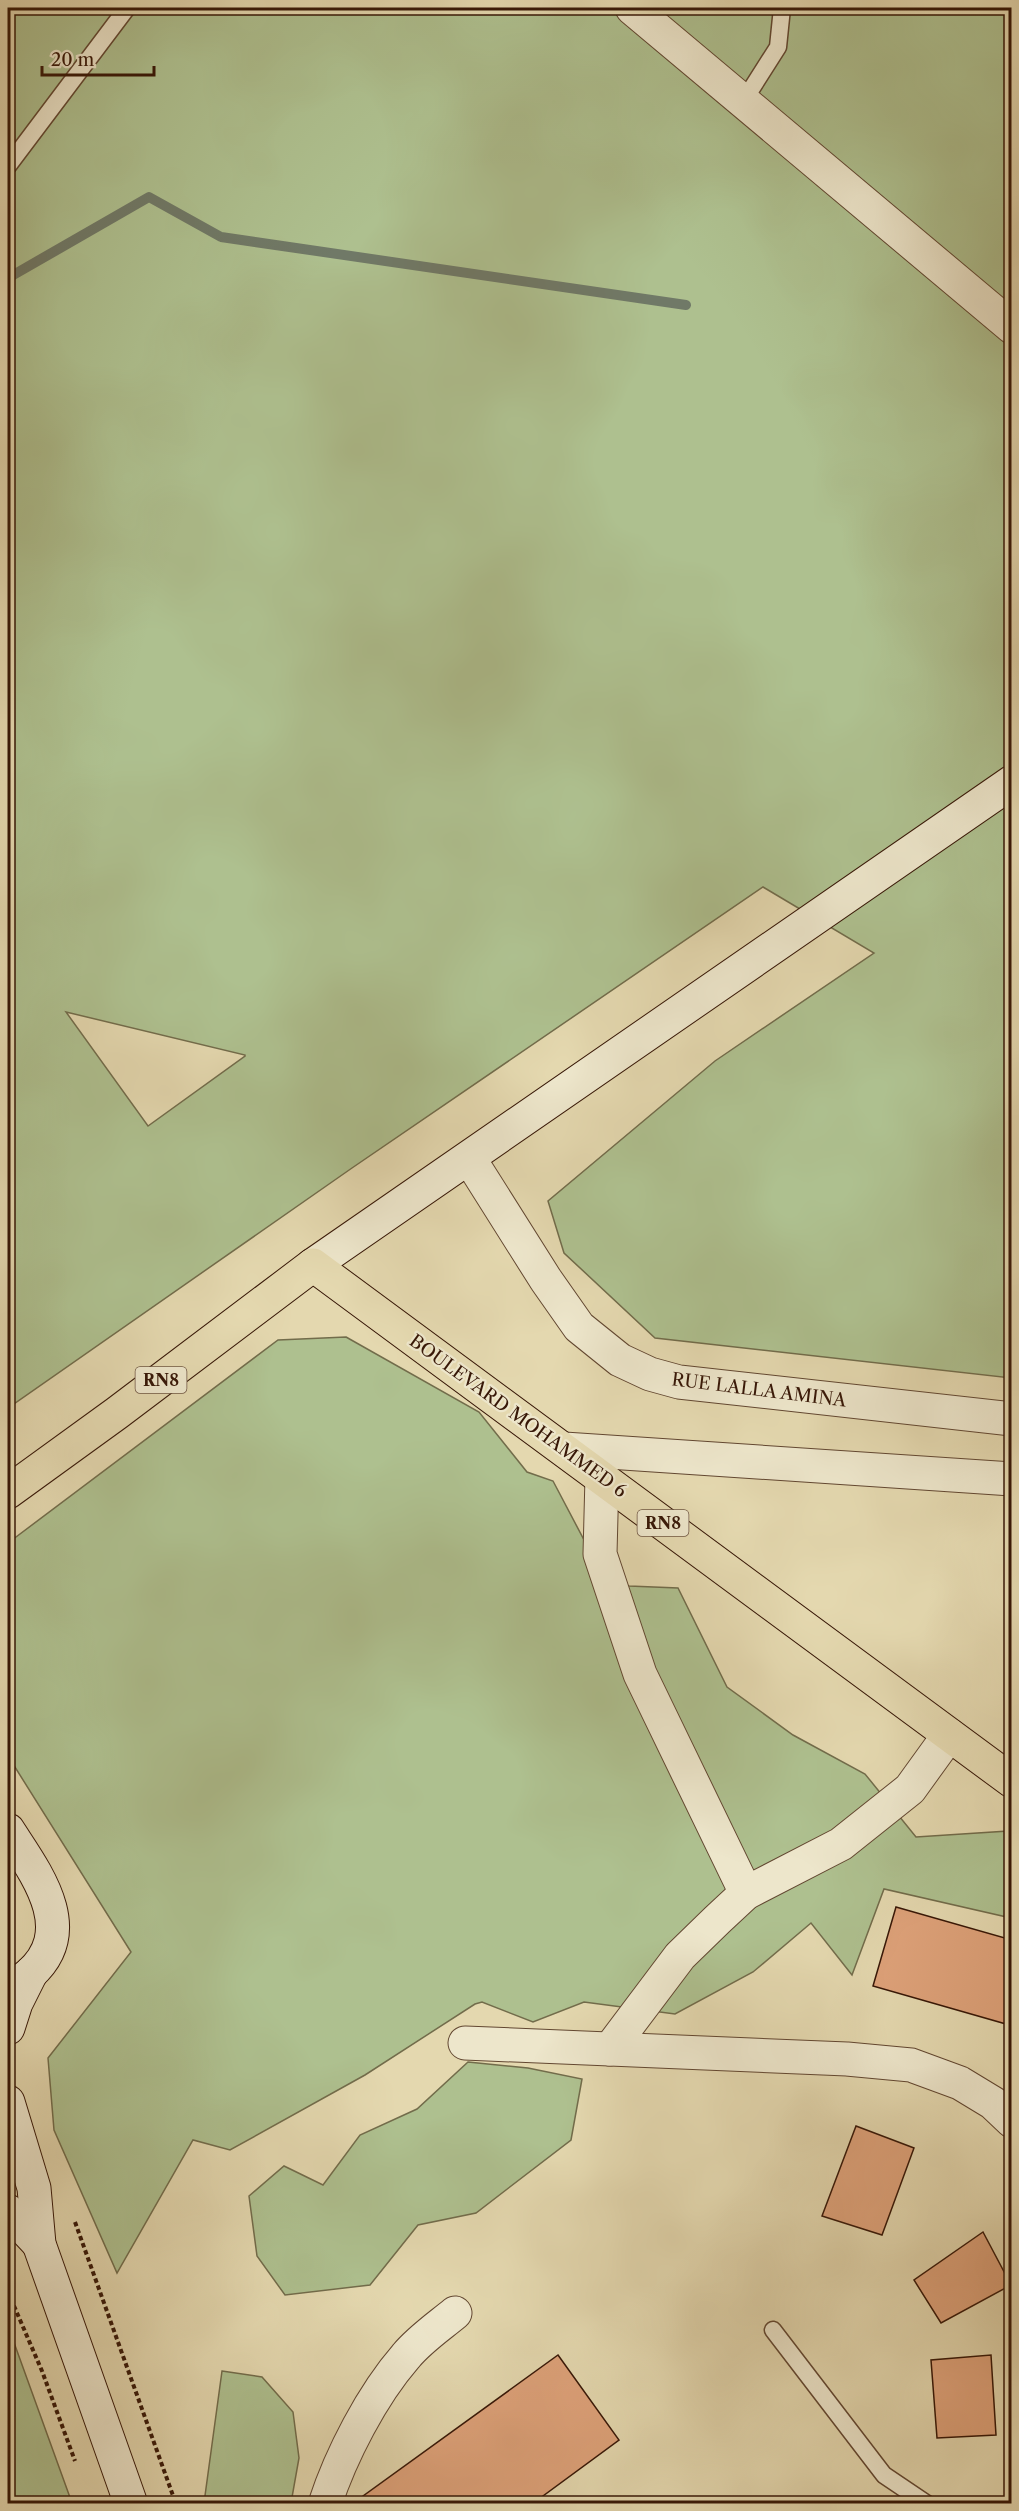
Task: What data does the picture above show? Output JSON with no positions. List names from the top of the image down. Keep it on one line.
{"streets":{"main road":["RN8","BOULEVARD MOHAMMED 6"],"street":["RUE LALLA AMINA"]},"crossings":[["RN8","BOULEVARD MOHAMMED 6"]],"scale_bar":"20 m"}
